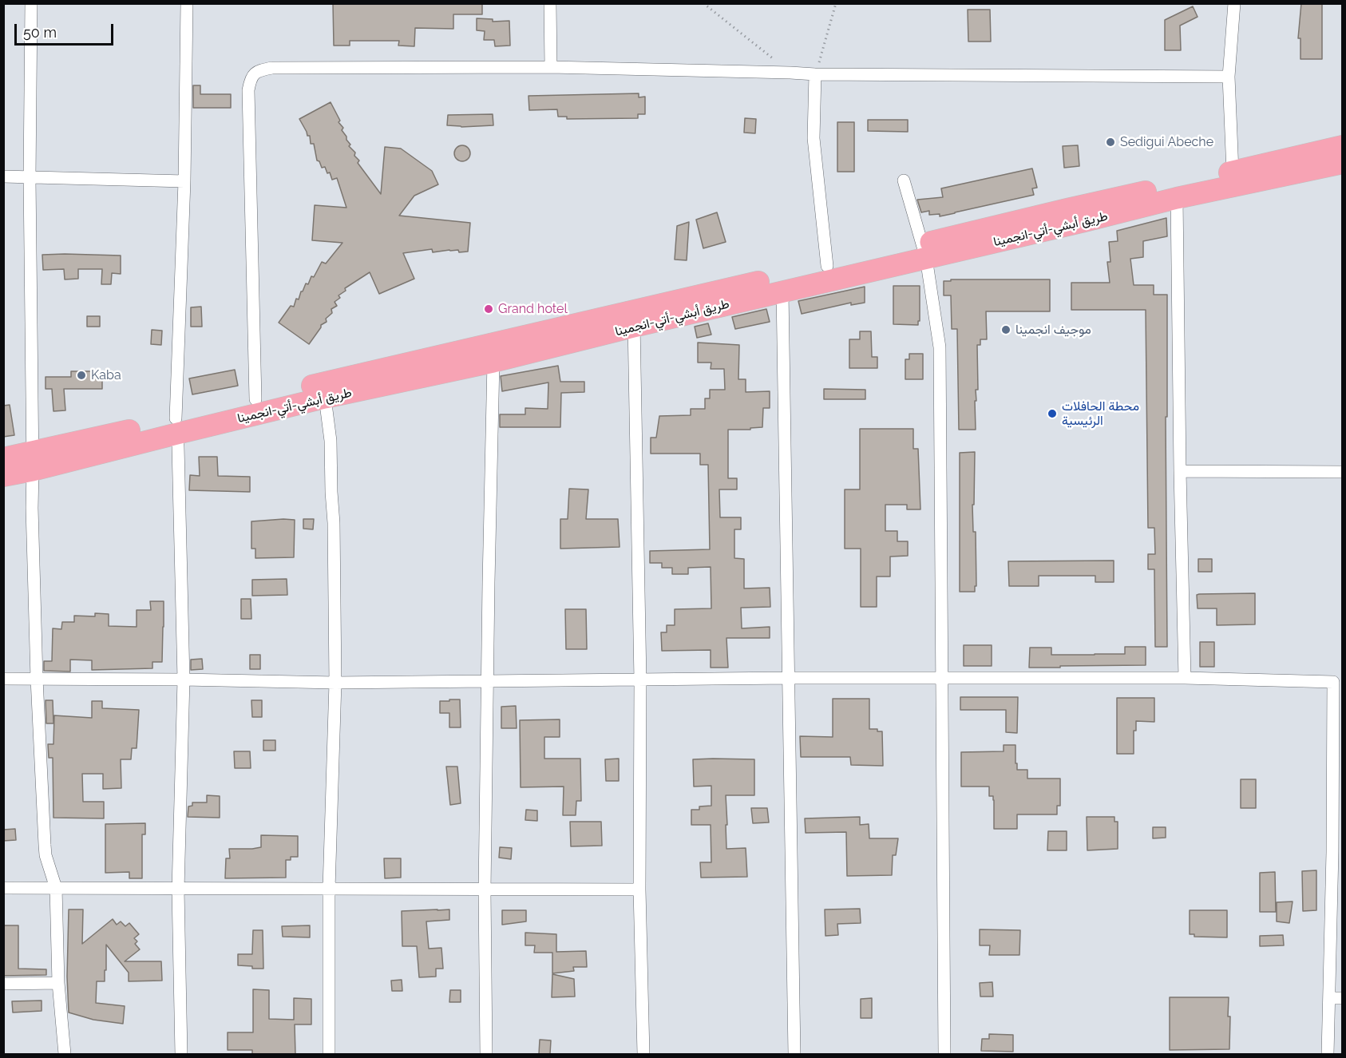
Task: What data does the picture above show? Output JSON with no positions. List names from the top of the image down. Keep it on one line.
{"streets":{"highway":["طريق أبشي-أتي-انجمينا"]},"places":["Sedigui Abeche","Grand hotel","موجيف انجمينا","Kaba","محطة الحافلات الرئيسية"],"scale_bar":"50 m"}
